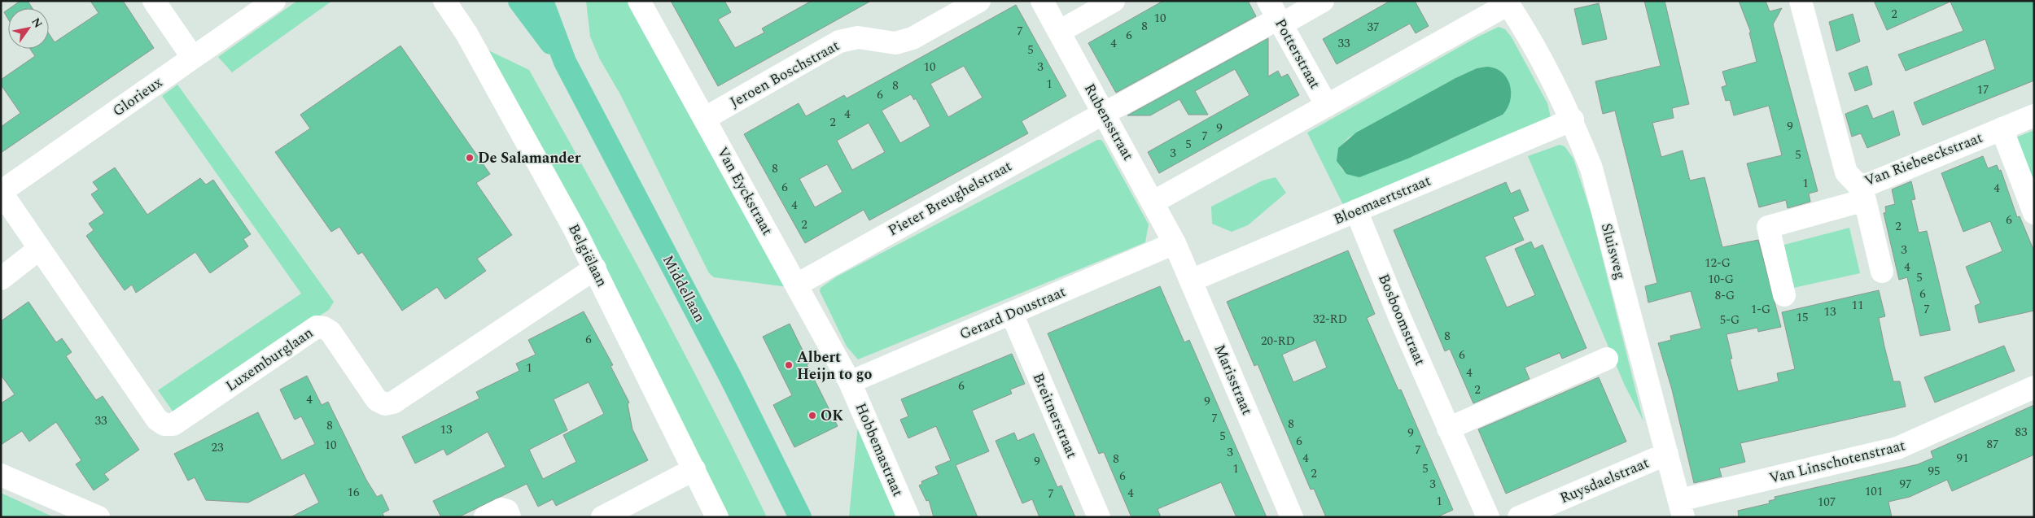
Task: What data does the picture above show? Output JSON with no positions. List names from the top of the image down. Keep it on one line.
{"streets":{"main road":["Middellaan"],"street":["Potterstraat","Jeroen Boschstraat","Glorieux","Rubensstraat","Van Riebeeckstraat","Van Eyckstraat","Pieter Breughelstraat","Bloemaertstraat","Sluisweg","Belgiëlaan","Gerard Doustraat","Bosboomstraat","Luxemburglaan","Marisstraat","Breitnerstraat","Hobbemastraat","Van Linschotenstraat","Ruysdaelstraat"]},"crossings":[["Potterstraat","Pieter Breughelstraat"],["Jeroen Boschstraat","Van Eyckstraat"],["Rubensstraat","Pieter Breughelstraat"],["Rubensstraat","Gerard Doustraat"],["Rubensstraat","Marisstraat"],["Van Eyckstraat","Pieter Breughelstraat"],["Van Eyckstraat","Gerard Doustraat"],["Van Eyckstraat","Hobbemastraat"],["Bloemaertstraat","Sluisweg"],["Bloemaertstraat","Bosboomstraat"],["Bloemaertstraat","Marisstraat"],["Sluisweg","Van Linschotenstraat"],["Sluisweg","Ruysdaelstraat"],["Belgiëlaan","Luxemburglaan"],["Gerard Doustraat","Marisstraat"],["Gerard Doustraat","Breitnerstraat"],["Gerard Doustraat","Hobbemastraat"]],"places":["De Salamander","Albert Heijn to go","OK"],"house_numbers":["2","10","8","37","7","6","4","33","5","10","3","1","8","17","6","4","2","9","9","7","5","3","5","8","1","6","4","4","6","2","2","3","12-G","4","5","10-G","6","8-G","11","1-G","7","13","15","32-RD","5-G","8","6","20-RD","6","1","4","6","2","4","9","7","33","8","8","13","83","9","5","6","87","10","23","7","3","4","91","8","9","1","5","95","2","6","3","97","101","16","4","7","1","107"],"north":"top right"}
